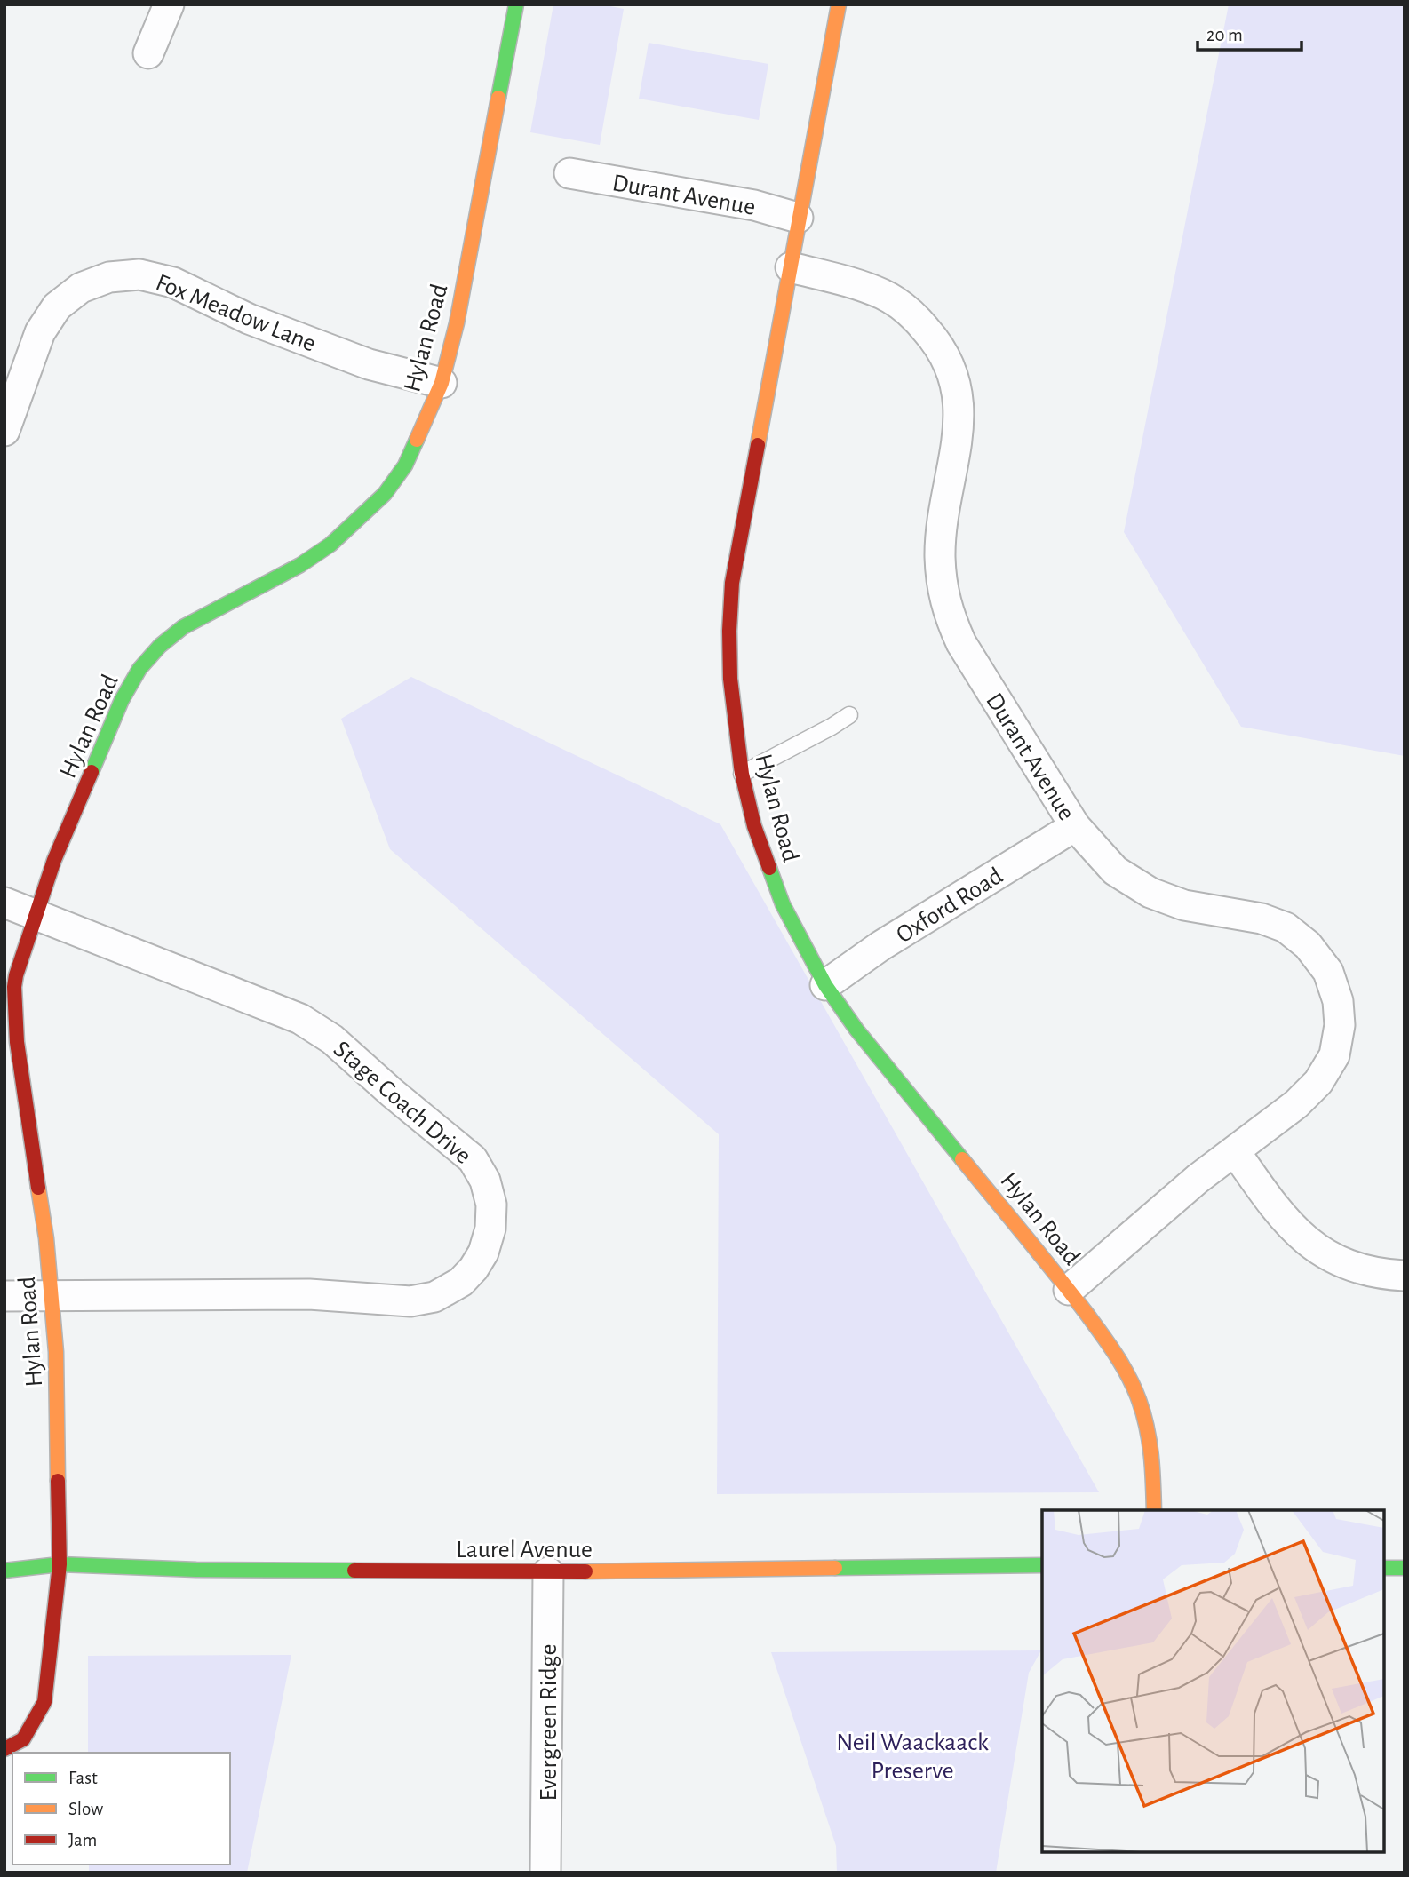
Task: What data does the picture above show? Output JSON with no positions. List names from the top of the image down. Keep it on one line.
{"streets":{"street":["Durant Avenue","Fox Meadow Lane","Hylan Road","Oxford Road","Stage Coach Drive","Laurel Avenue","Evergreen Ridge"]},"crossings":[["Durant Avenue","Hylan Road"],["Durant Avenue","Oxford Road"],["Fox Meadow Lane","Hylan Road"],["Hylan Road","Oxford Road"],["Hylan Road","Stage Coach Drive"],["Hylan Road","Laurel Avenue"],["Laurel Avenue","Evergreen Ridge"]],"parks":["Neil Waackaack Preserve"],"legend":["Fast","Slow","Jam"],"scale_bar":"20 m"}
